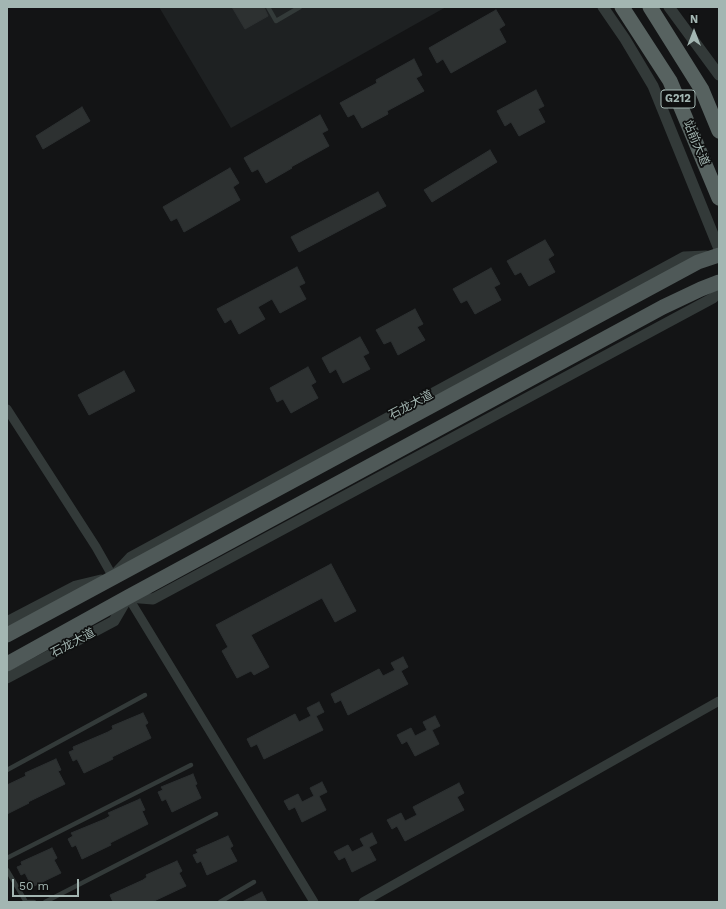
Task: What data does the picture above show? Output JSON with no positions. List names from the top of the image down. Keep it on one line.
{"streets":{"highway":["G212","站前大道"],"main road":["石龙大道"]},"scale_bar":"50 m","north":"top"}
